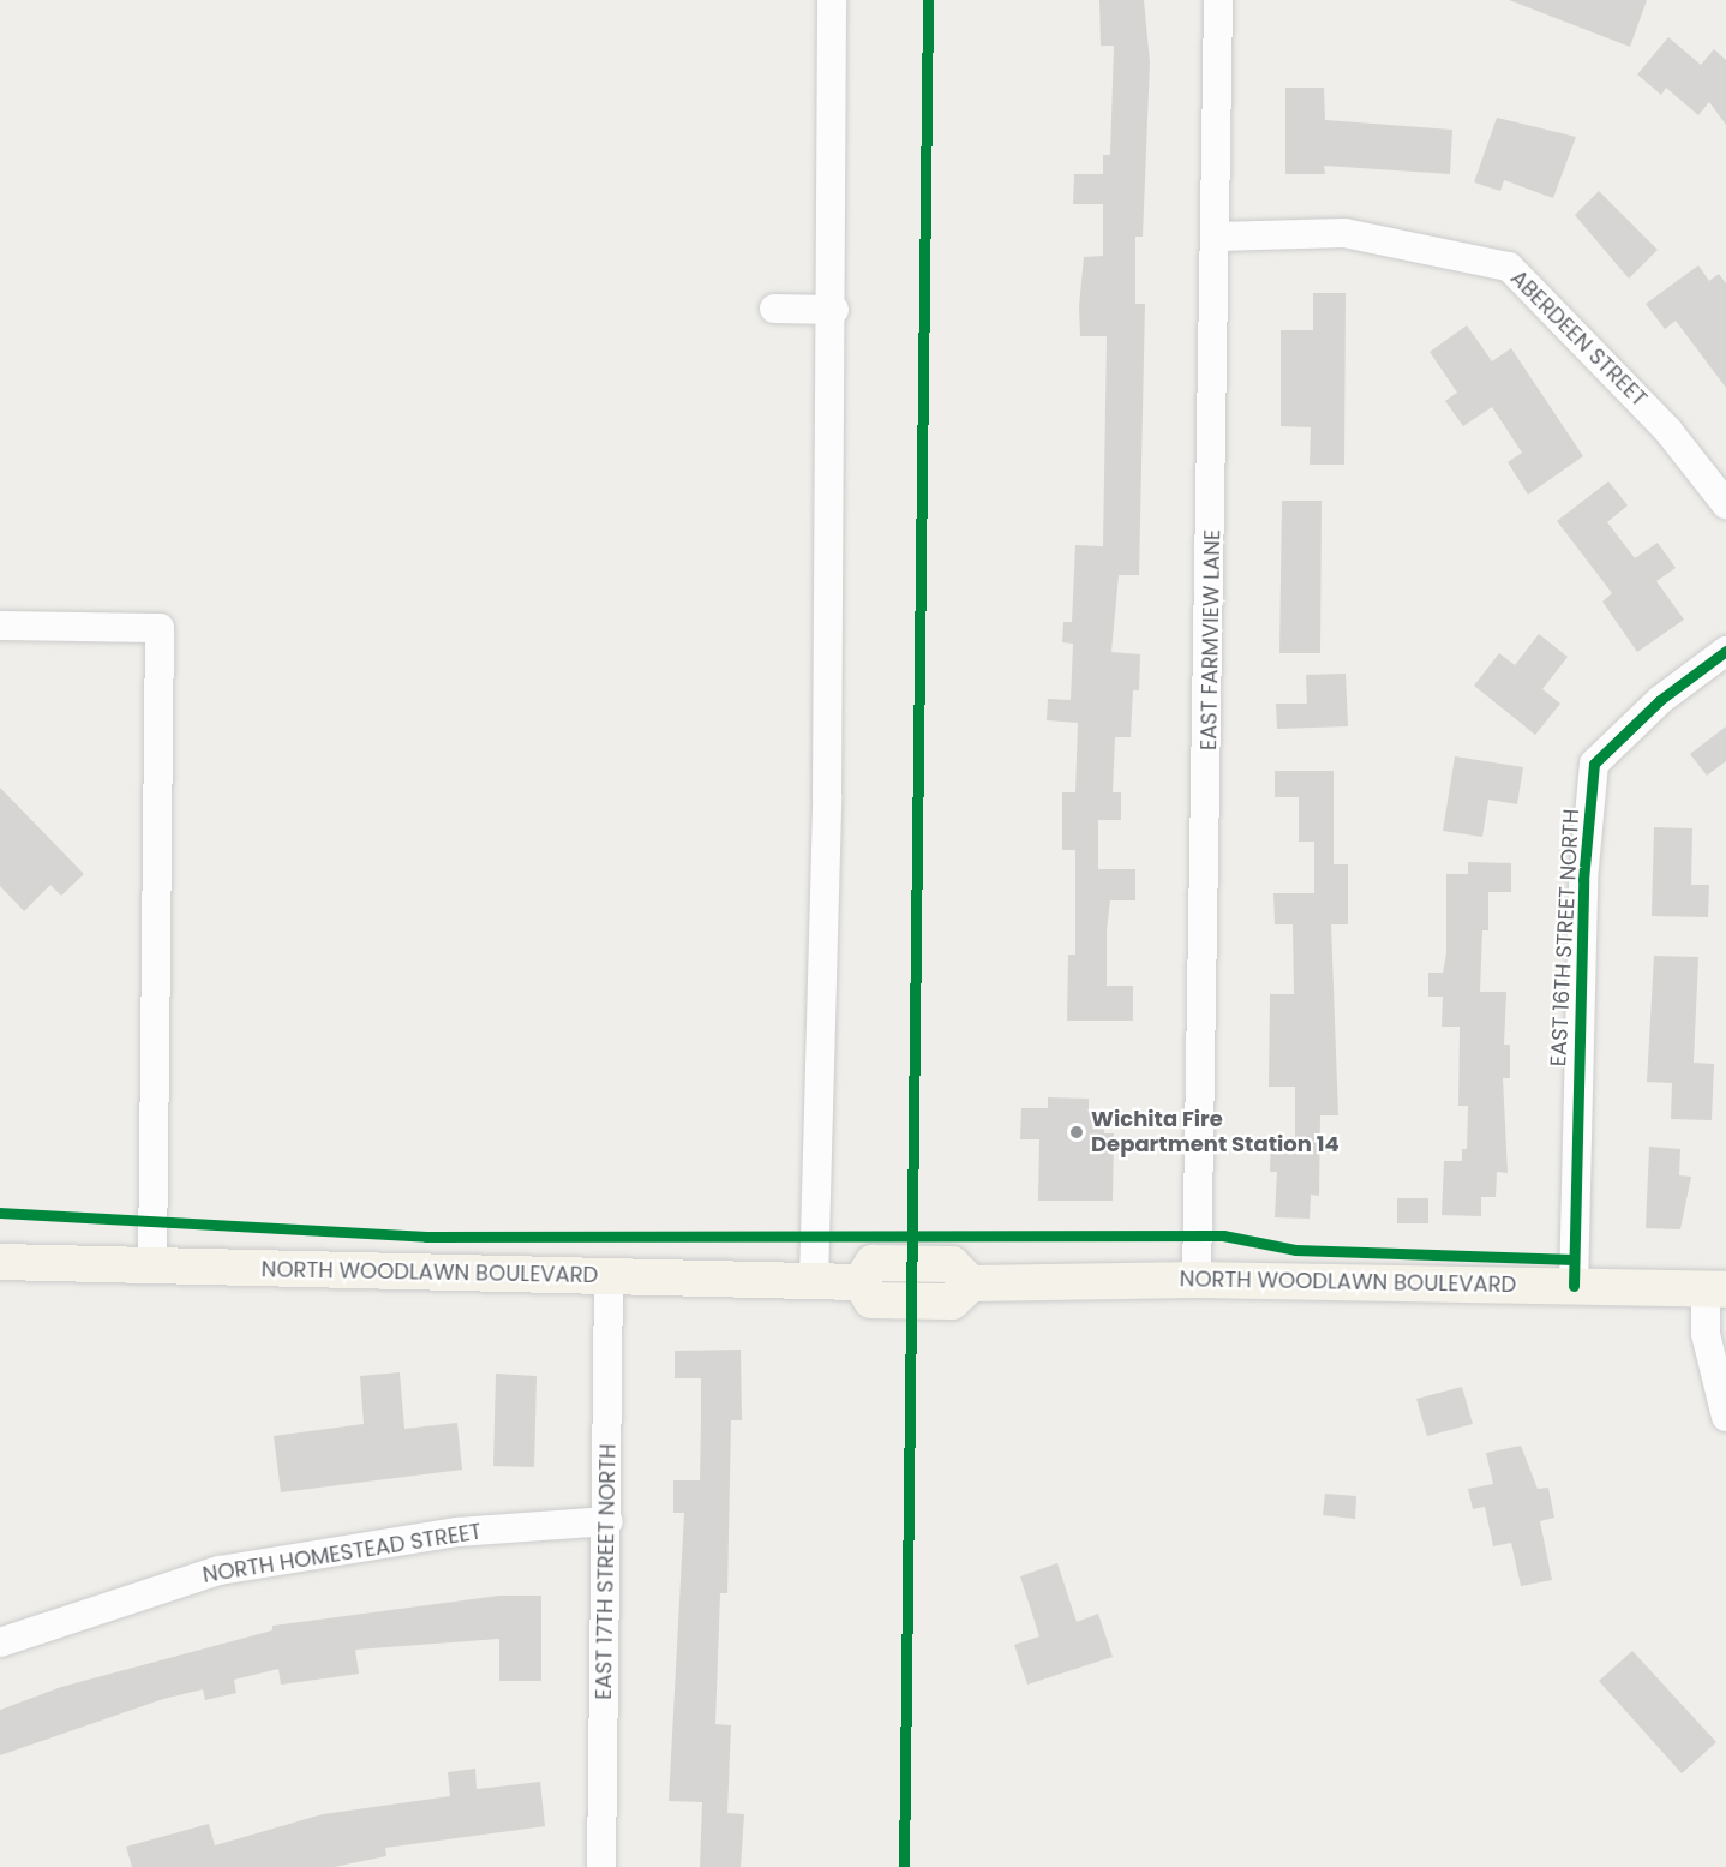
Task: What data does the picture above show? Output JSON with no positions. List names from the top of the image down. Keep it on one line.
{"streets":{"main road":["NORTH WOODLAWN BOULEVARD"],"street":["ABERDEEN STREET","EAST FARMVIEW LANE","EAST 16TH STREET NORTH","NORTH HOMESTEAD STREET","EAST 17TH STREET NORTH"]},"crossings":[["ABERDEEN STREET","EAST FARMVIEW LANE"],["EAST FARMVIEW LANE","NORTH WOODLAWN BOULEVARD"],["EAST 16TH STREET NORTH","NORTH WOODLAWN BOULEVARD"],["NORTH WOODLAWN BOULEVARD","EAST 17TH STREET NORTH"],["NORTH HOMESTEAD STREET","EAST 17TH STREET NORTH"]],"places":["Wichita Fire Department Station 14"]}
